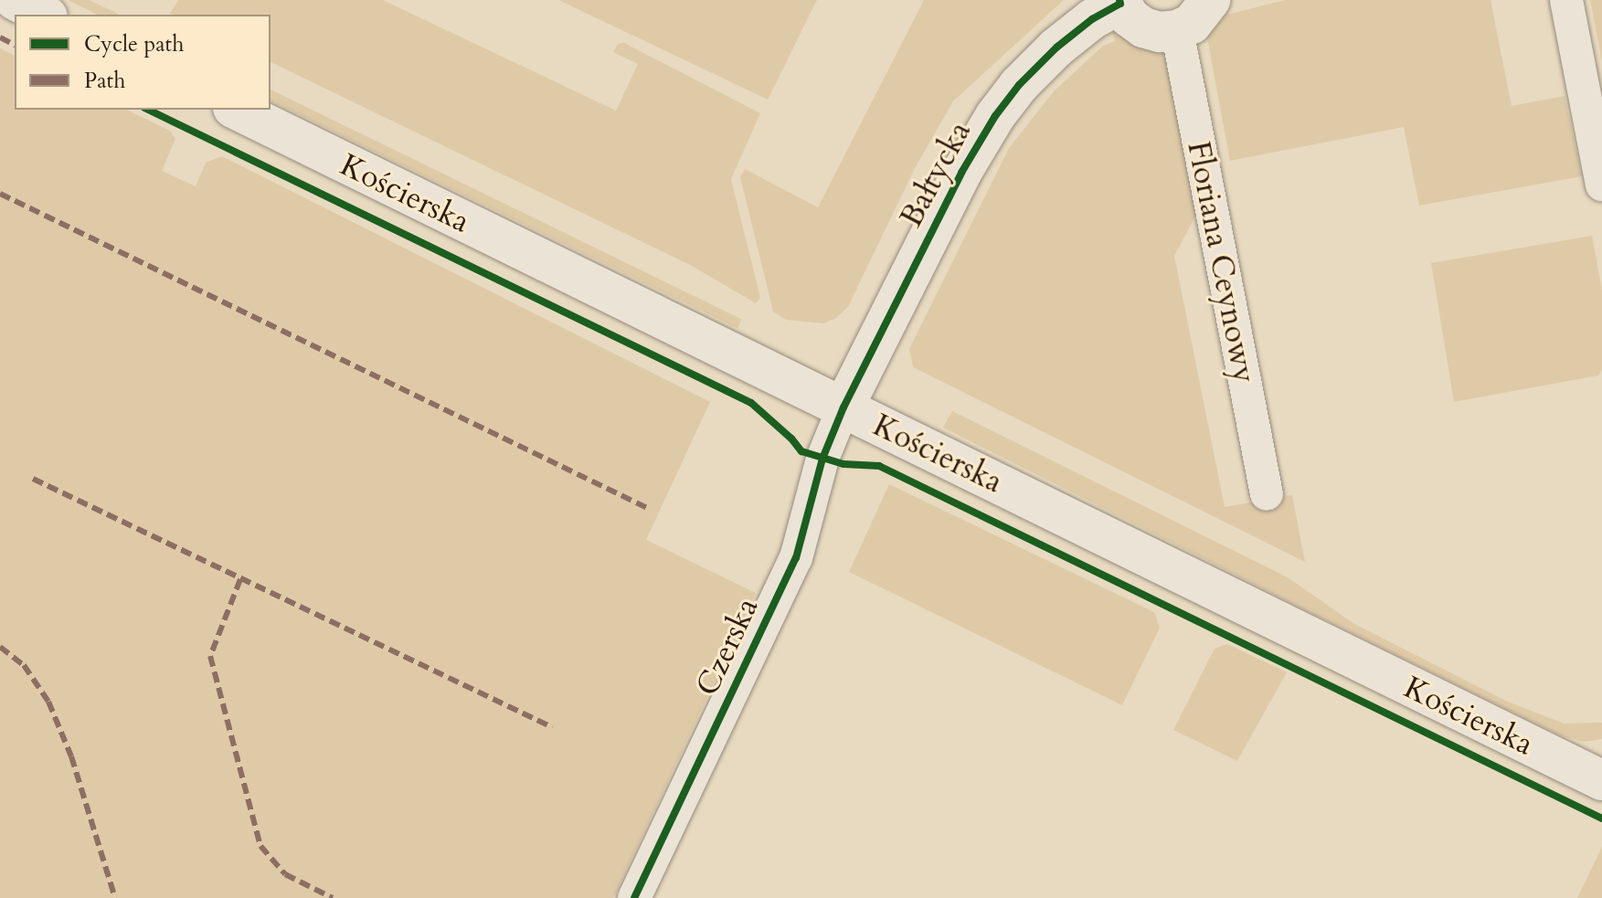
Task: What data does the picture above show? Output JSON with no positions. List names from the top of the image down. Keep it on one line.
{"streets":{"main road":["Bałtycka","Kościerska"],"street":["Floriana Ceynowy","Czerska"]},"crossings":[["Bałtycka","Kościerska"],["Bałtycka","Czerska"],["Kościerska","Czerska"]],"legend":["Cycle path","Path"]}
